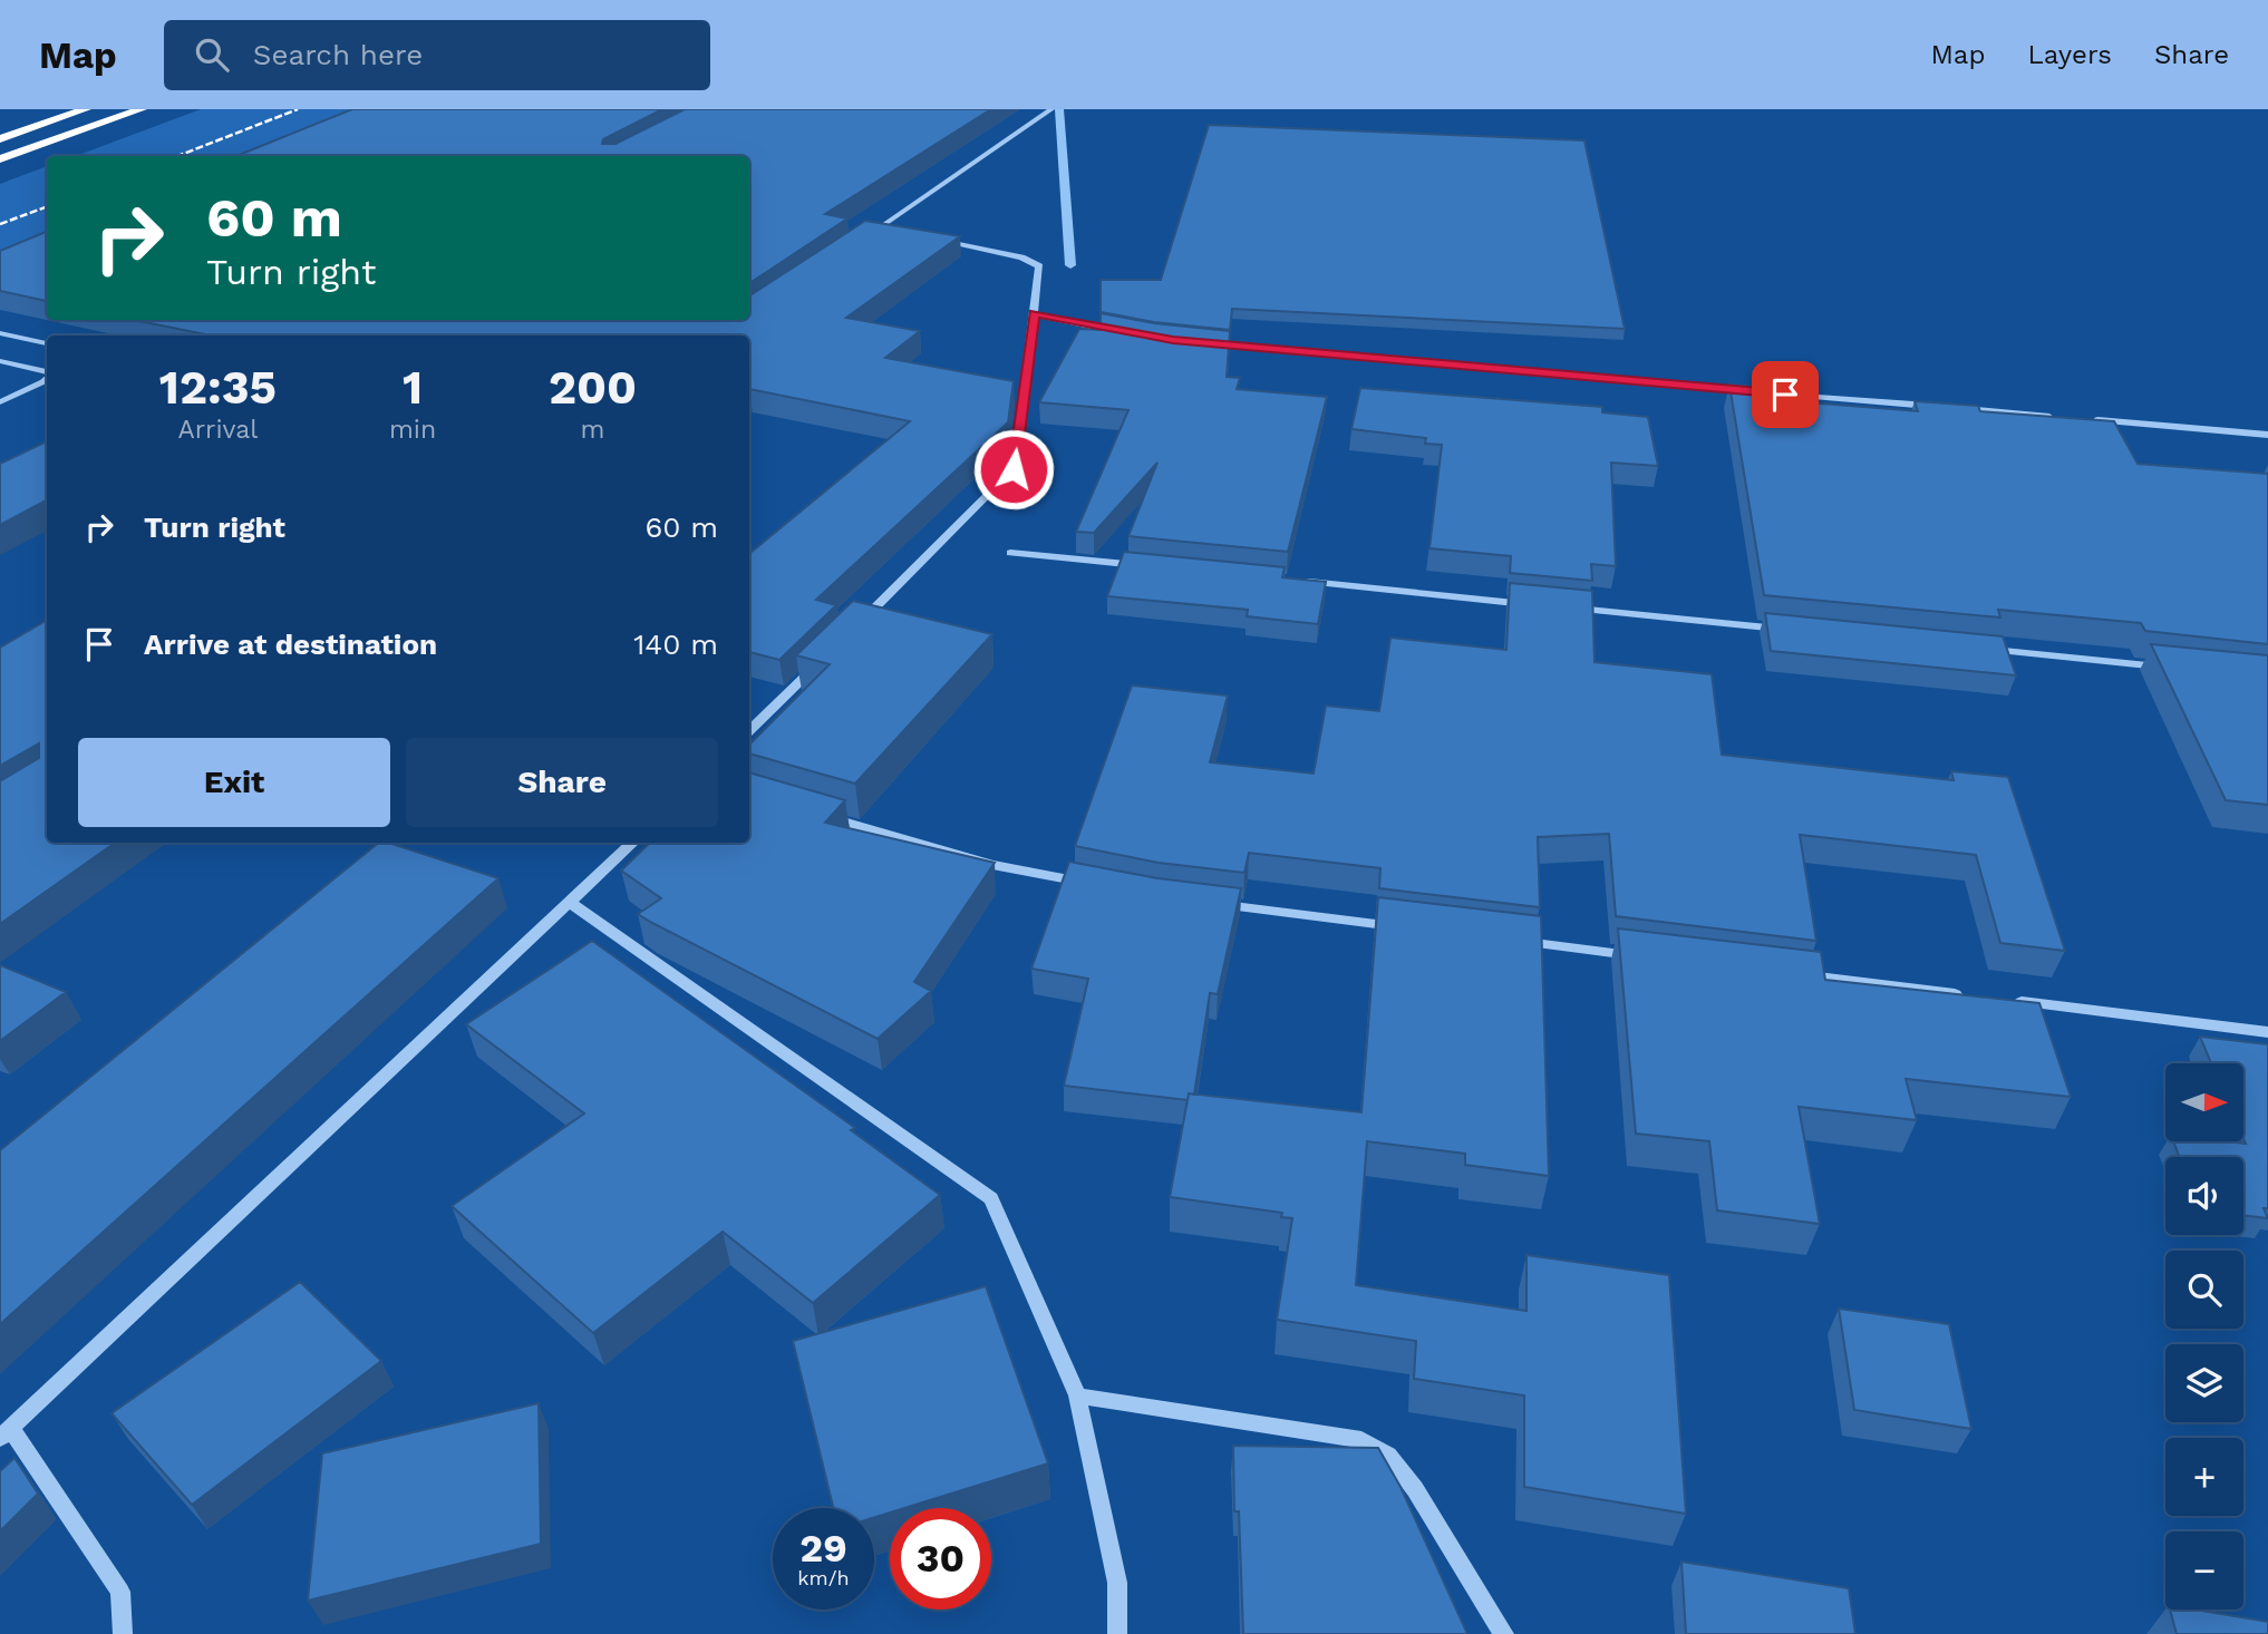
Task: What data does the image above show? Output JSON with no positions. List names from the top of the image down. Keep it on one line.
{"north":"right","page":{"header":"Map","search":"Search here","nav":["Map","Layers","Share"],"turn":["60 m","Turn right"],"eta":["12:35","Arrival","1","min","200","m"],"list":[{"name":"Turn right","value":"60 m"},{"name":"Arrive at destination","value":"140 m"}],"buttons":["Exit","Share"],"map_buttons":["+","−"],"speed":"29 km/h","limit":"30"}}
